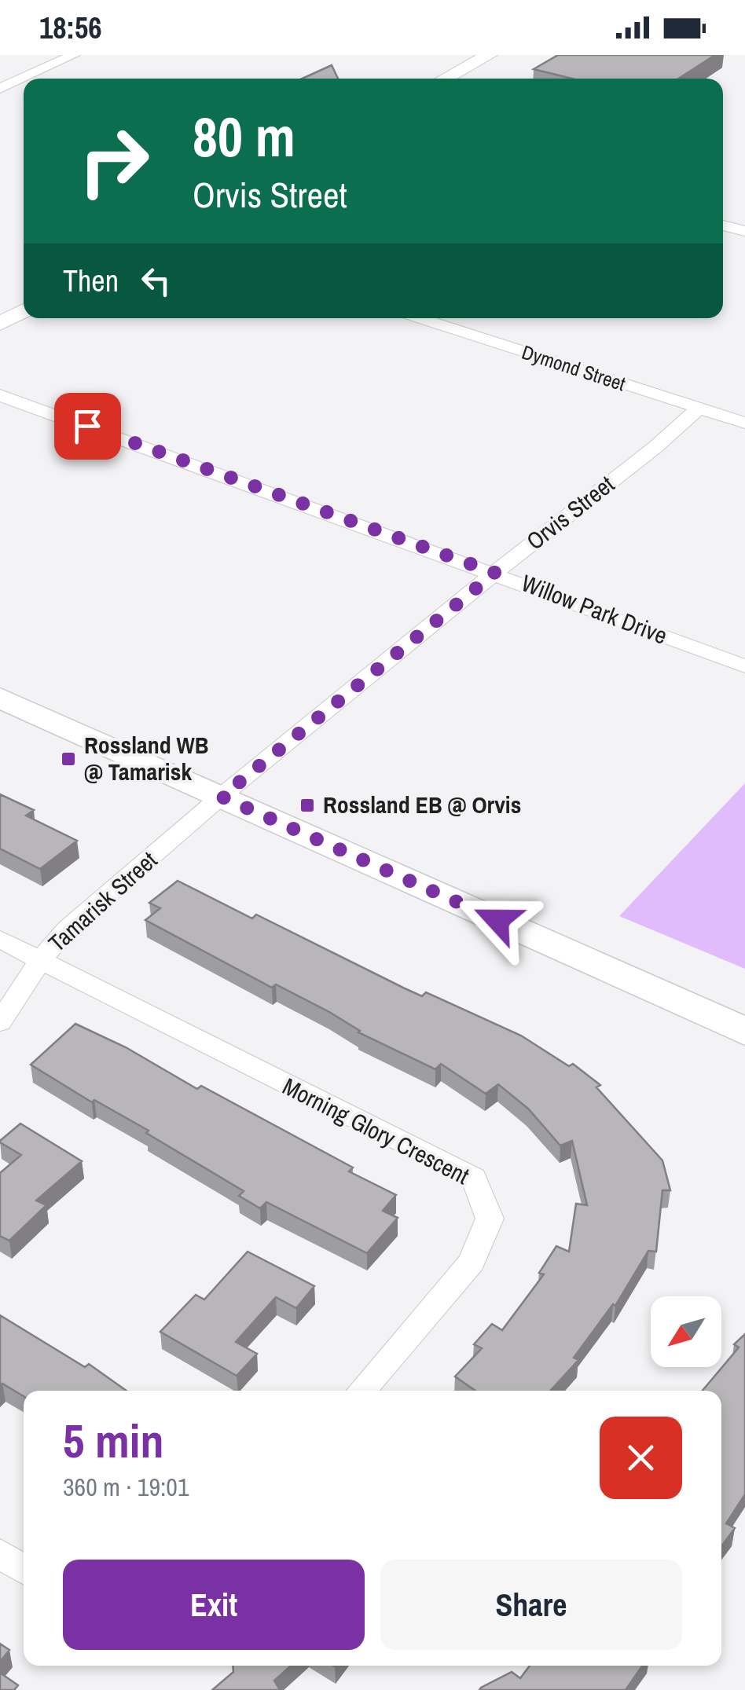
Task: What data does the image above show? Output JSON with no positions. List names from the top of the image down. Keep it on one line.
{"streets":{"street":["Dymond Street","Orvis Street","Willow Park Drive","Tamarisk Street","Morning Glory Crescent"]},"crossings":[["Dymond Street","Orvis Street"],["Orvis Street","Willow Park Drive"],["Orvis Street","Tamarisk Street"],["Tamarisk Street","Morning Glory Crescent"]],"places":{"transit":["Rossland WB @ Tamarisk","Rossland EB @ Orvis"]},"north":"bottom left","page":{"status":"18:56","turn":["80 m","Orvis Street"],"then":"Then","heading":["5 min","360 m · 19:01"],"buttons":["Exit","Share"]}}
